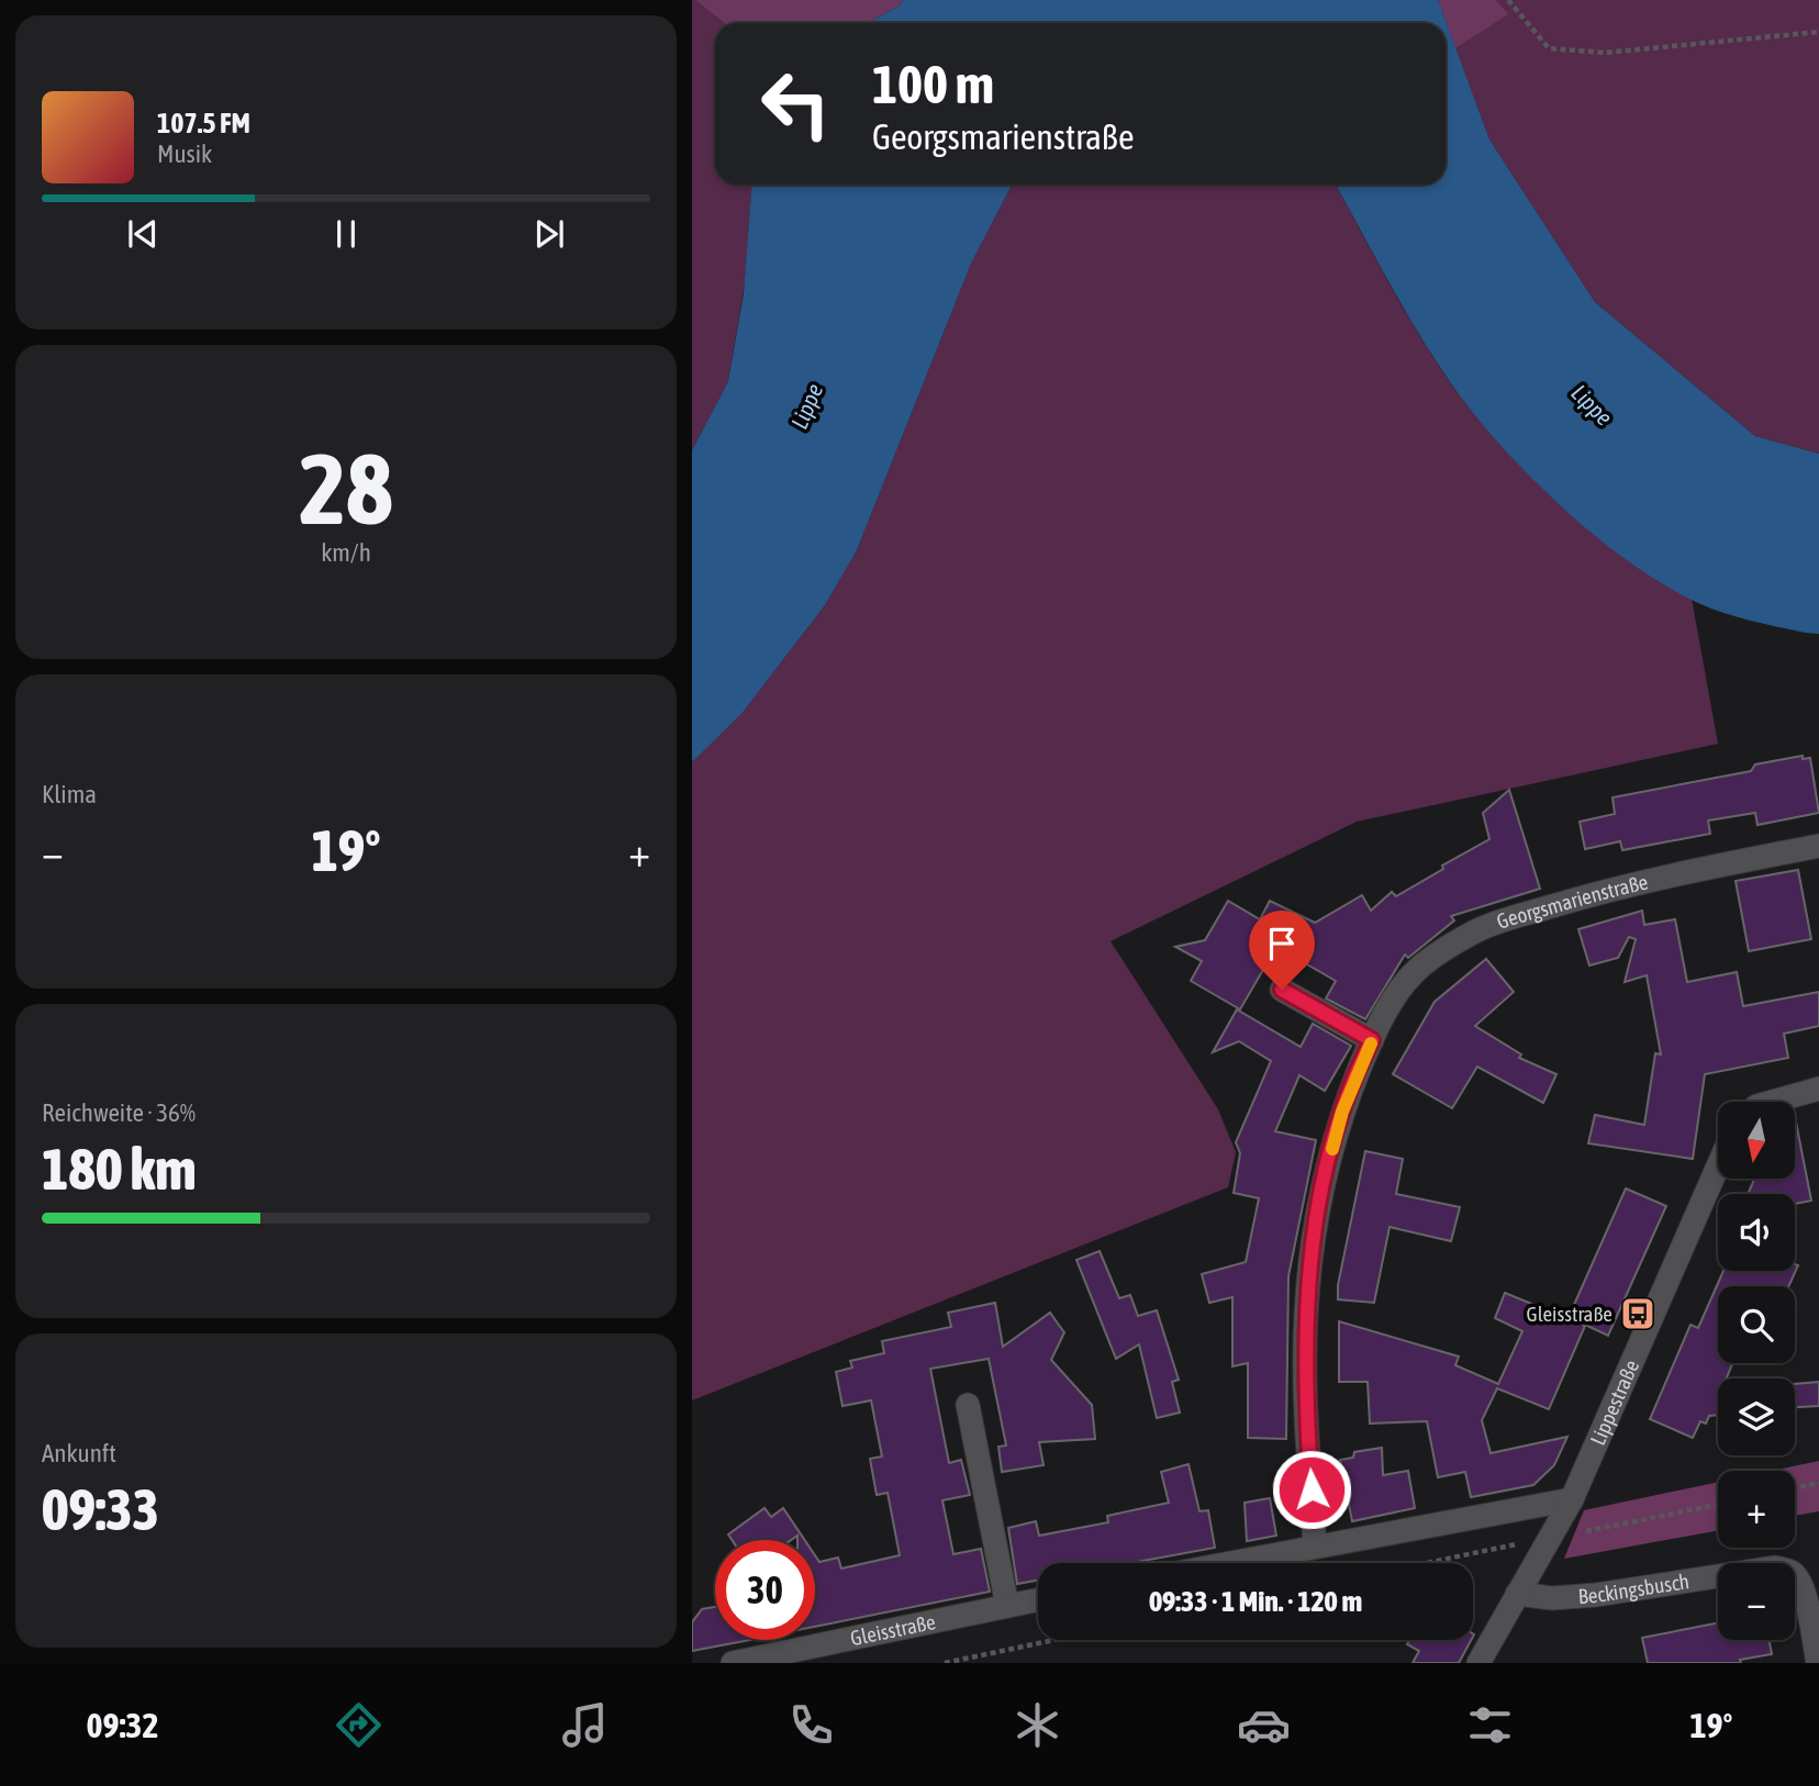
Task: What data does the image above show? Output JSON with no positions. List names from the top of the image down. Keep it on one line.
{"streets":{"street":["Georgsmarienstraße","Lippestraße","Beckingsbusch","Gleisstraße"]},"crossings":[["Lippestraße","Beckingsbusch"]],"water":["Lippe"],"places":{"bus stop":["Gleisstraße"]},"north":"bottom","page":{"turn":["100 m","Georgsmarienstraße"],"song":["107.5 FM","Musik"],"tile":[["28","km/h"],"Klima",["Reichweite · 36%","180 km"],["Ankunft","09:33"]],"heat":["−","19°","+"],"map_buttons":["+","−"],"limit":"30","trip":"09:33 · 1 Min. · 120 m","tabs":["09:32","19°"]}}
